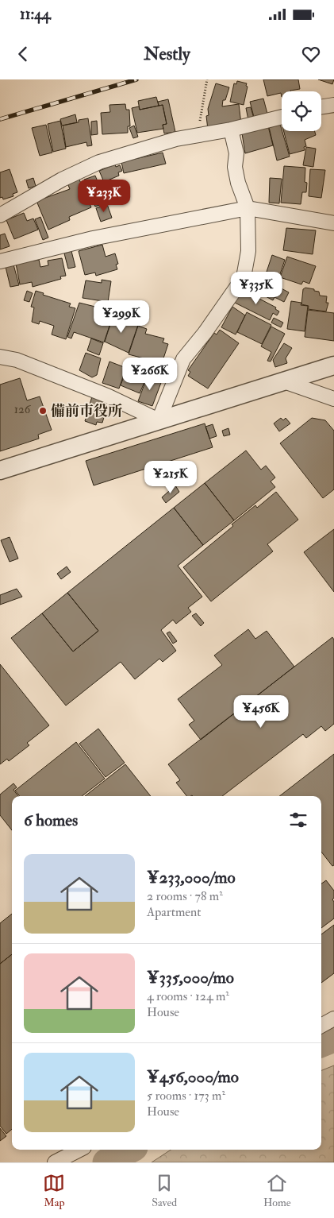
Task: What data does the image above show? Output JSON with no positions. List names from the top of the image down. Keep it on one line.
{"places":["備前市役所"],"house_numbers":["126"],"page":{"status":"11:44","header":"Nestly","price":["¥233K","¥335K","¥299K","¥266K","¥215K","¥456K"],"heading":"6 homes","list":[{"name":"¥233,000/mo","note":"2 rooms · 78 m² · Apartment"},{"name":"¥335,000/mo","note":"4 rooms · 124 m² · House"},{"name":"¥456,000/mo","note":"5 rooms · 173 m² · House"}],"tabs":["Map","Saved","Home"]}}
